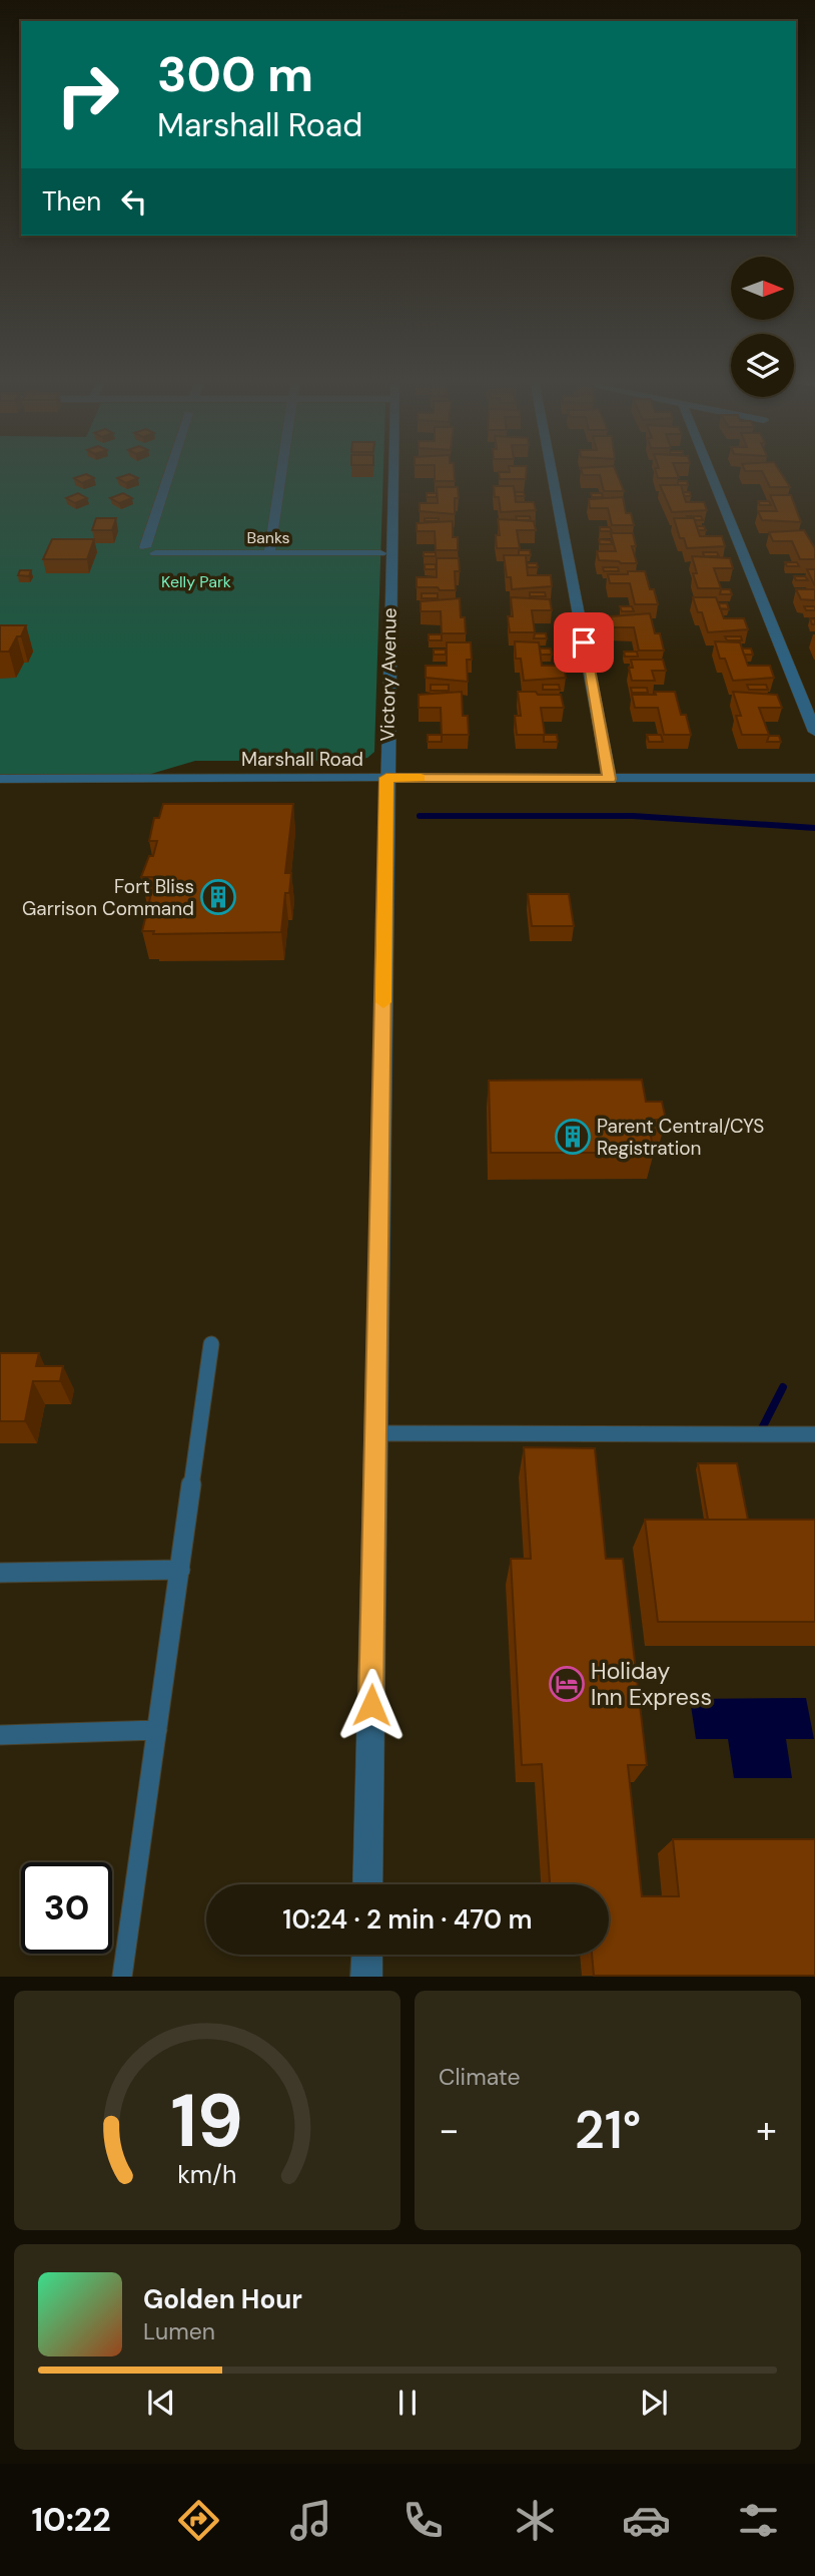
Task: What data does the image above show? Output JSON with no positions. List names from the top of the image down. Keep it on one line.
{"streets":{"street":["Banks","Victory Avenue","Marshall Road"]},"crossings":[["Victory Avenue","Marshall Road"]],"parks":["Kelly Park"],"places":{"building":["Fort Bliss Garrison Command","Parent Central/CYS Registration"],"hotel":["Holiday Inn Express"]},"north":"right","page":{"turn":["300 m","Marshall Road"],"then":"Then","limit":"30","trip":"10:24 · 2 min · 470 m","tile":"Climate","heat":["−","21°","+"],"song":["Golden Hour","Lumen"],"tabs":"10:22","gauge":["19","km/h"]}}
